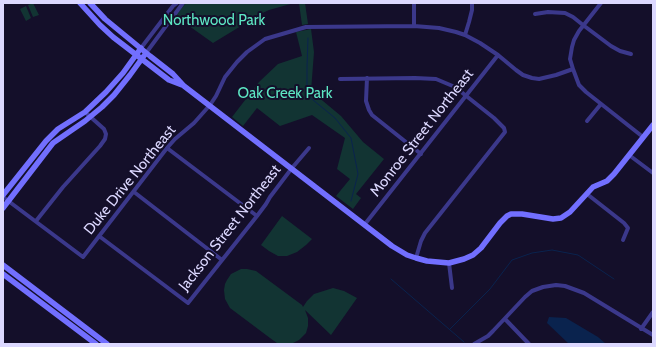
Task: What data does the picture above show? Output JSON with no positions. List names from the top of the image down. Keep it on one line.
{"streets":{"street":["Monroe Street Northeast","Duke Drive Northeast","Jackson Street Northeast"]},"crossings":[["Monroe Street Northeast","Duke Drive Northeast"],["Duke Drive Northeast","Jackson Street Northeast"]],"parks":["Northwood Park","Oak Creek Park"]}
